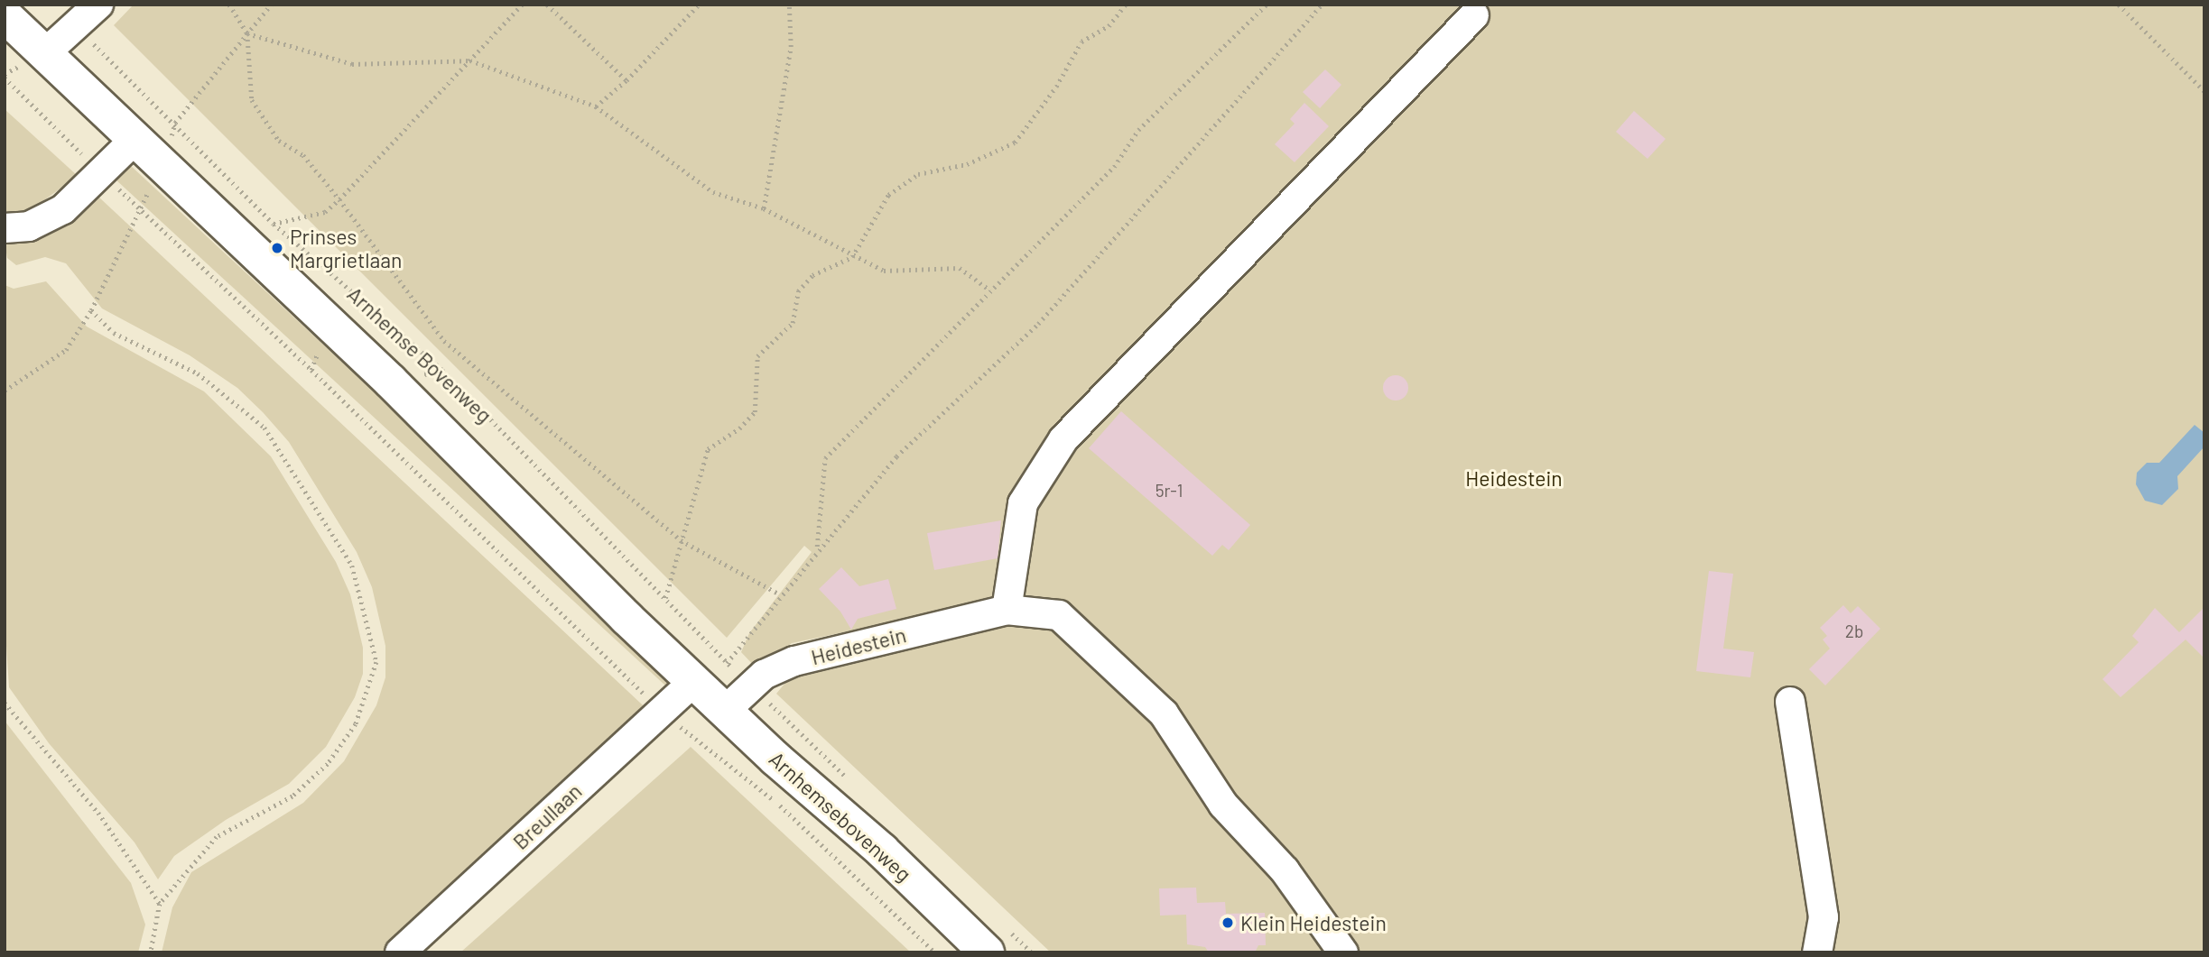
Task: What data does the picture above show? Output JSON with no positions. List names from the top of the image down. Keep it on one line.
{"streets":{"main road":["Arnhemse Bovenweg","Arnhemsebovenweg"],"street":["Heidestein","Breullaan"]},"crossings":[["Arnhemse Bovenweg","Heidestein"],["Arnhemse Bovenweg","Breullaan"],["Arnhemse Bovenweg","Arnhemsebovenweg"],["Heidestein","Arnhemsebovenweg"],["Breullaan","Arnhemsebovenweg"]],"parks":["Heidestein"],"places":["Prinses Margrietlaan","Klein Heidestein"],"house_numbers":["5r-1","2b"]}
